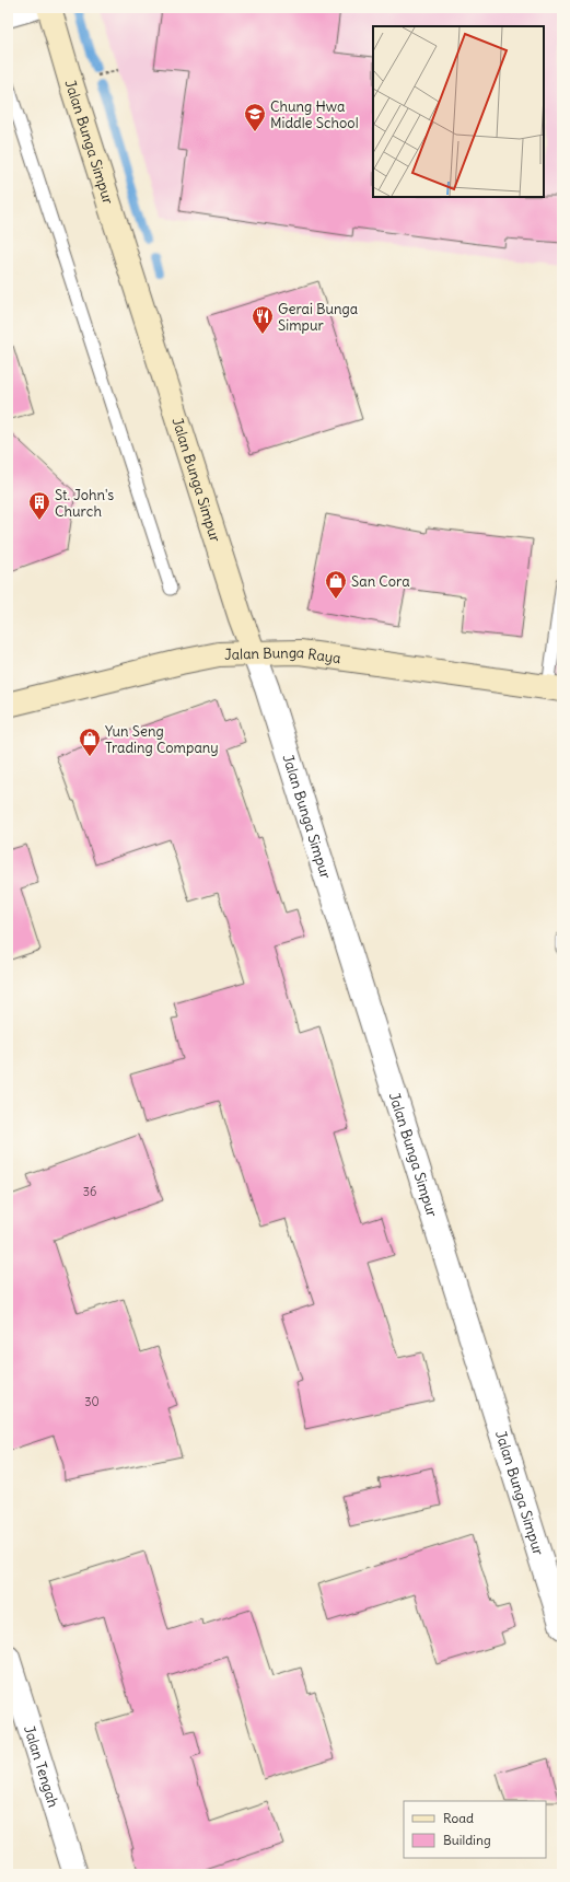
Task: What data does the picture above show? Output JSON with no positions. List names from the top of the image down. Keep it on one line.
{"streets":{"street":["Jalan Bunga Simpur","Jalan Bunga Raya","Jalan Tengah"]},"crossings":[["Jalan Bunga Simpur","Jalan Bunga Raya"]],"places":{"school or university":["Chung Hwa Middle School"],"restaurant":["Gerai Bunga Simpur"],"building":["St. John's Church"],"shop":["San Cora","Yun Seng Trading Company"]},"house_numbers":["36","30"],"legend":["Road","Building"]}
